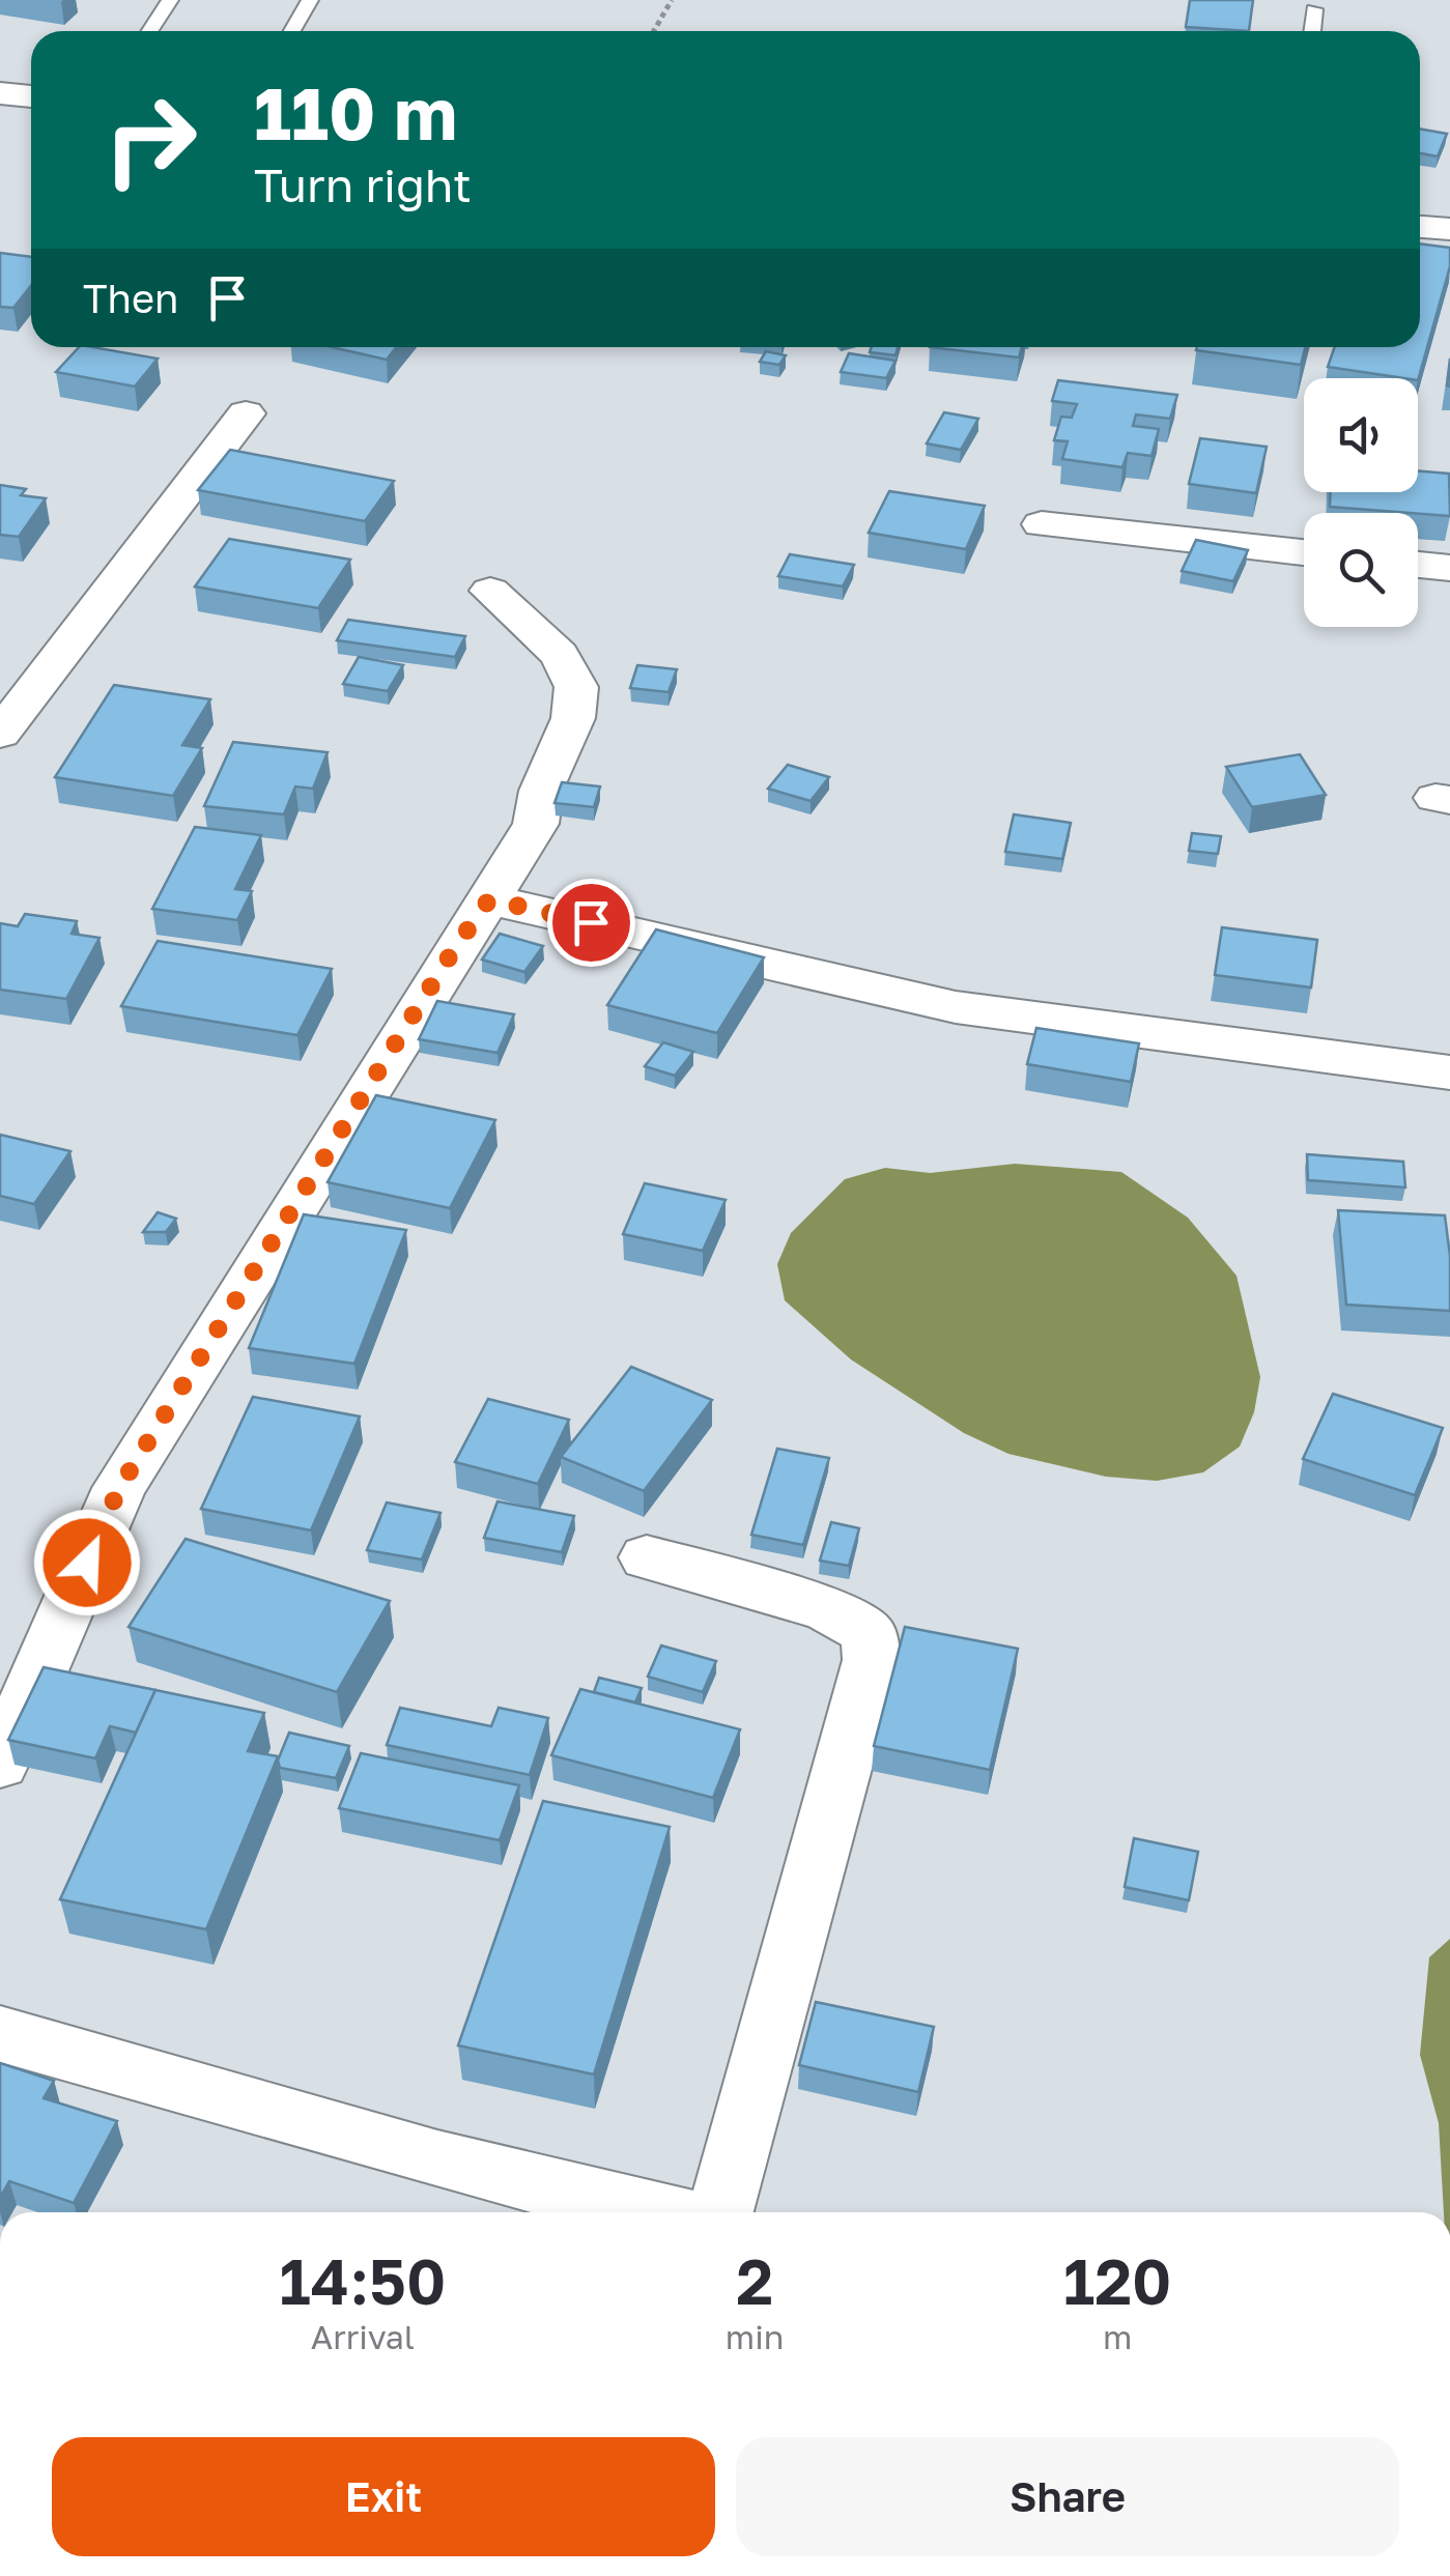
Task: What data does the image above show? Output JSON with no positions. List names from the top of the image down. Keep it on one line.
{"page":{"turn":["110 m","Turn right"],"then":"Then","eta":["14:50","Arrival","2","min","120","m"],"buttons":["Exit","Share"]}}
